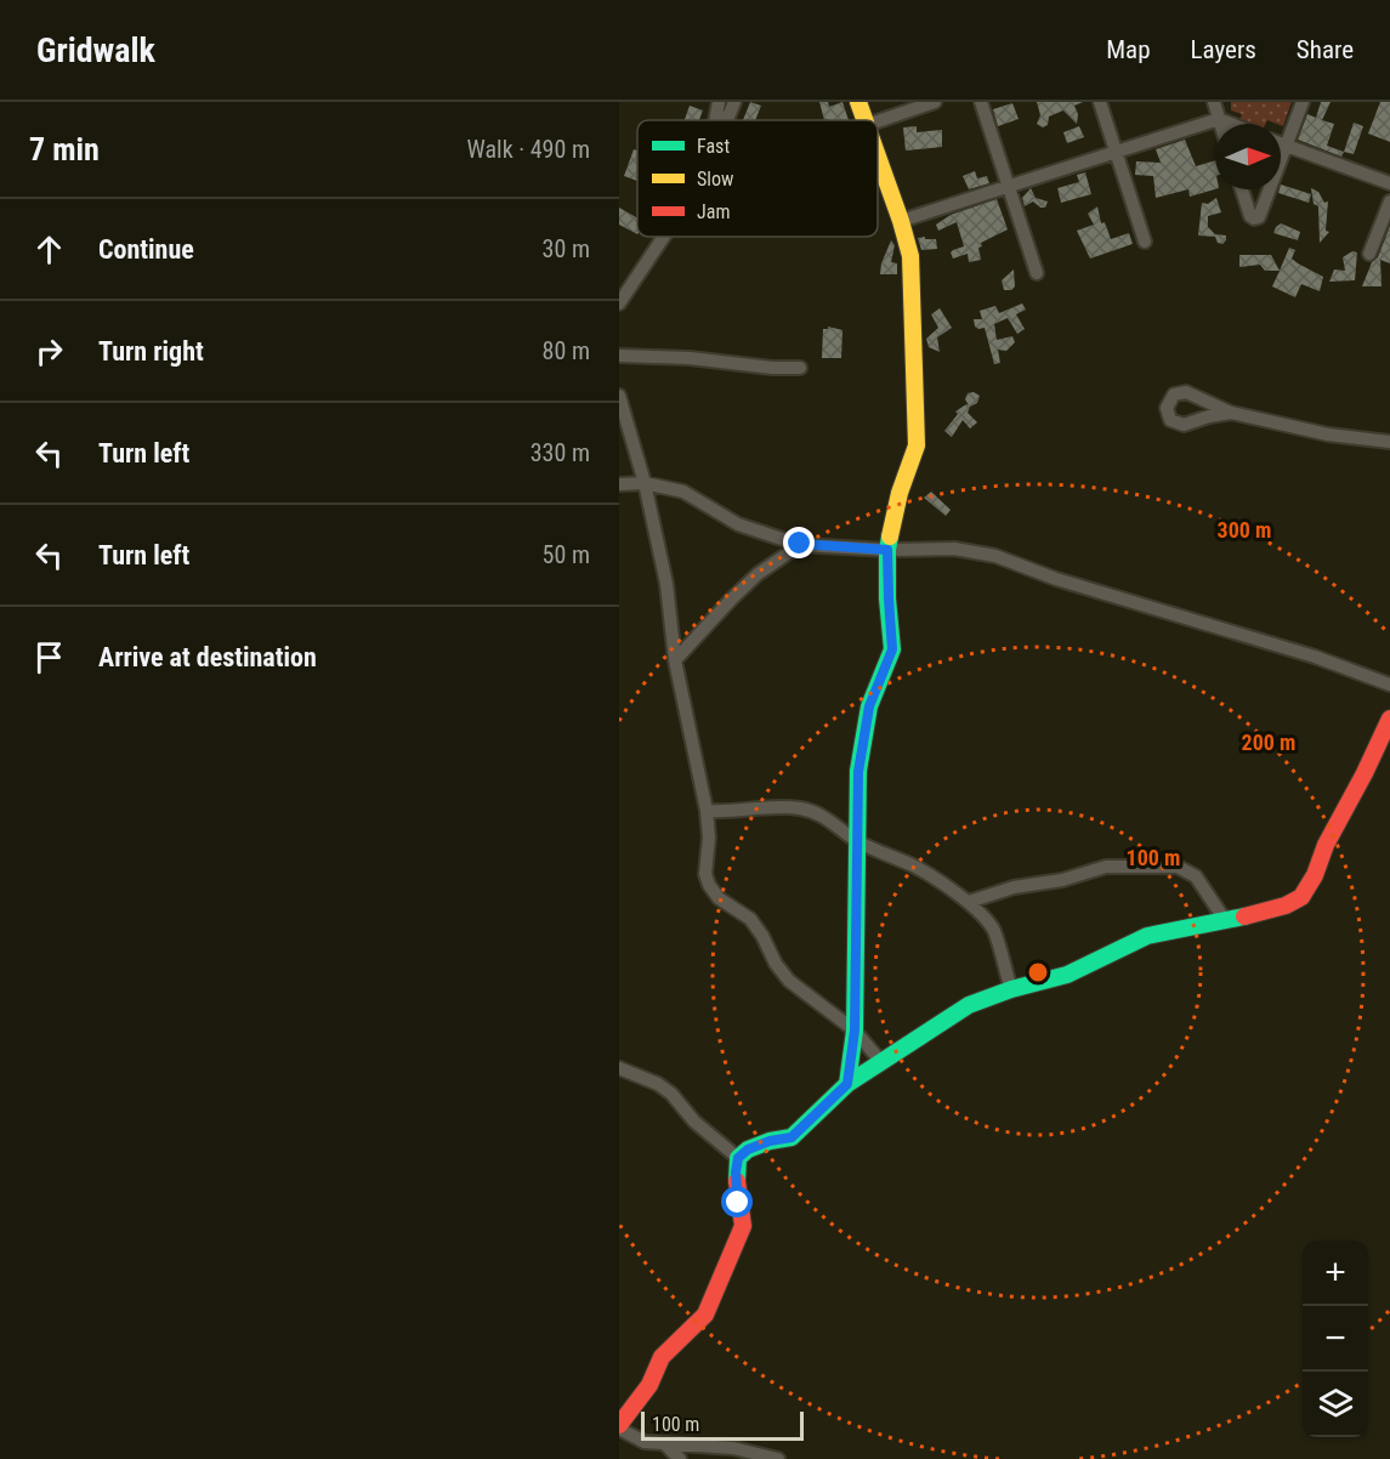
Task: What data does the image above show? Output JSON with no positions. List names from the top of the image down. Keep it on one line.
{"legend":["Fast","Slow","Jam"],"scale_bar":"100 m","north":"right","page":{"header":"Gridwalk","nav":["Map","Layers","Share"],"heading":["7 min","Walk · 490 m"],"list":[["Continue","30 m"],["Turn right","80 m"],["Turn left","330 m"],["Turn left","50 m"],"Arrive at destination"],"map_buttons":["+","−"],"scale":"100 m"},"rings":["300 m","200 m","100 m"]}
